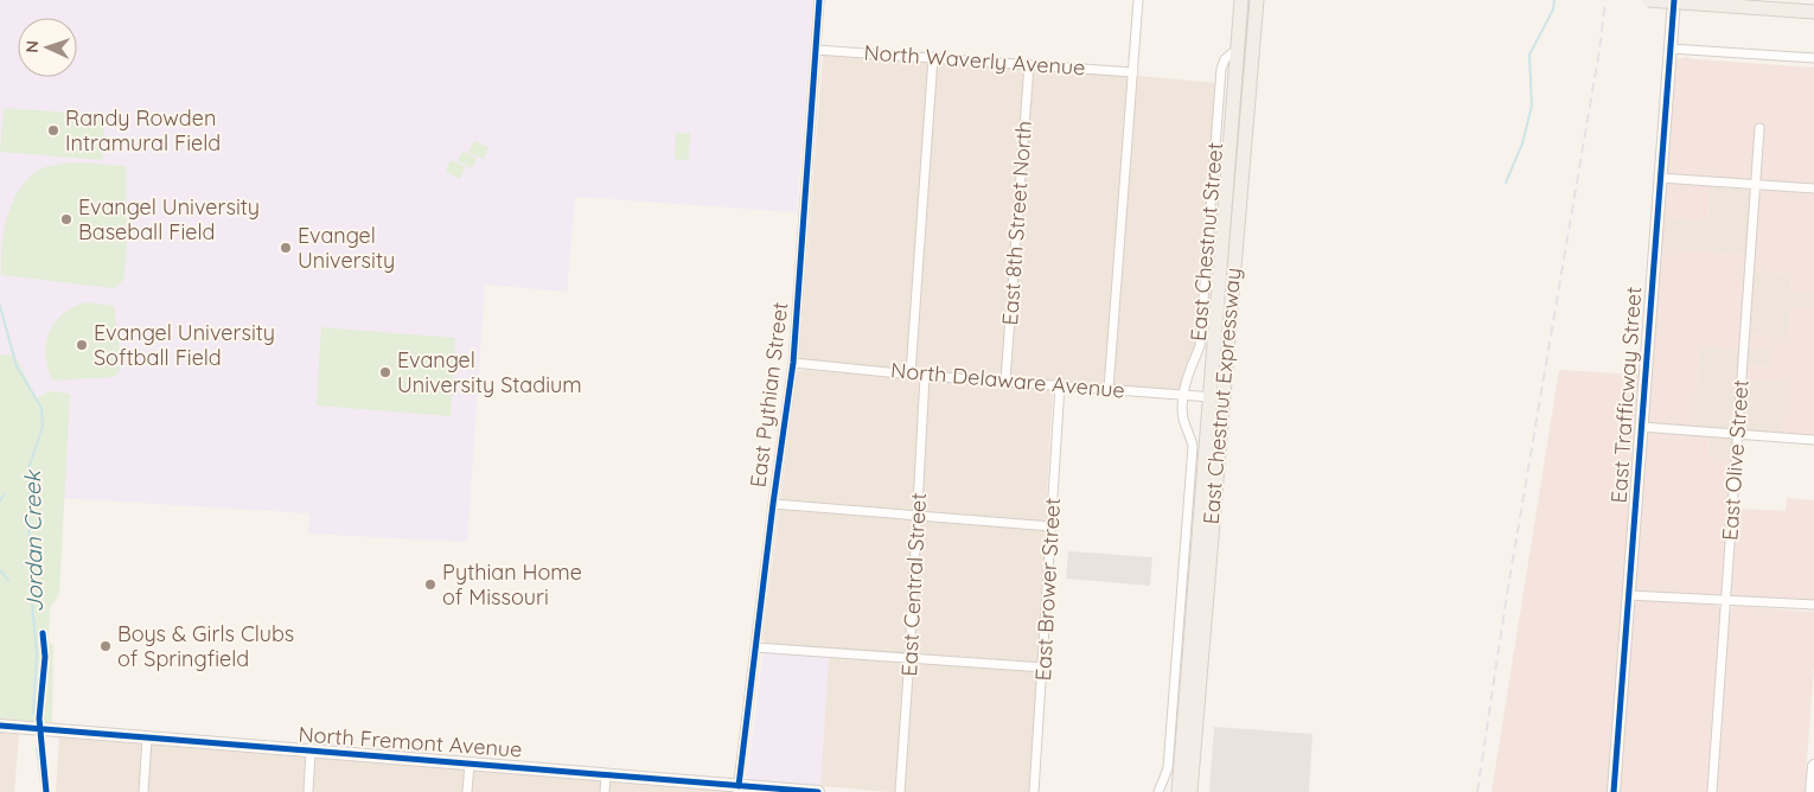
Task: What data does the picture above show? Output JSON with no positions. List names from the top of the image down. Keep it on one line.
{"streets":{"main road":["East Chestnut Expressway"],"street":["North Waverly Avenue","East 8th Street North","East Chestnut Street","North Delaware Avenue","East Pythian Street","East Trafficway Street","East Olive Street","East Central Street","East Brower Street","North Fremont Avenue"]},"crossings":[["North Waverly Avenue","East 8th Street North"],["North Waverly Avenue","East Pythian Street"],["East 8th Street North","North Delaware Avenue"],["East Chestnut Street","North Delaware Avenue"],["East Chestnut Street","East Chestnut Expressway"],["North Delaware Avenue","East Pythian Street"],["North Delaware Avenue","East Chestnut Expressway"],["North Delaware Avenue","East Central Street"],["North Delaware Avenue","East Brower Street"],["East Pythian Street","North Fremont Avenue"]],"water":["Jordan Creek"],"places":["Randy Rowden Intramural Field","Evangel University Baseball Field","Evangel University","Evangel University Softball Field","Evangel University Stadium","Pythian Home of Missouri","Boys & Girls Clubs of Springfield"],"north":"left"}
